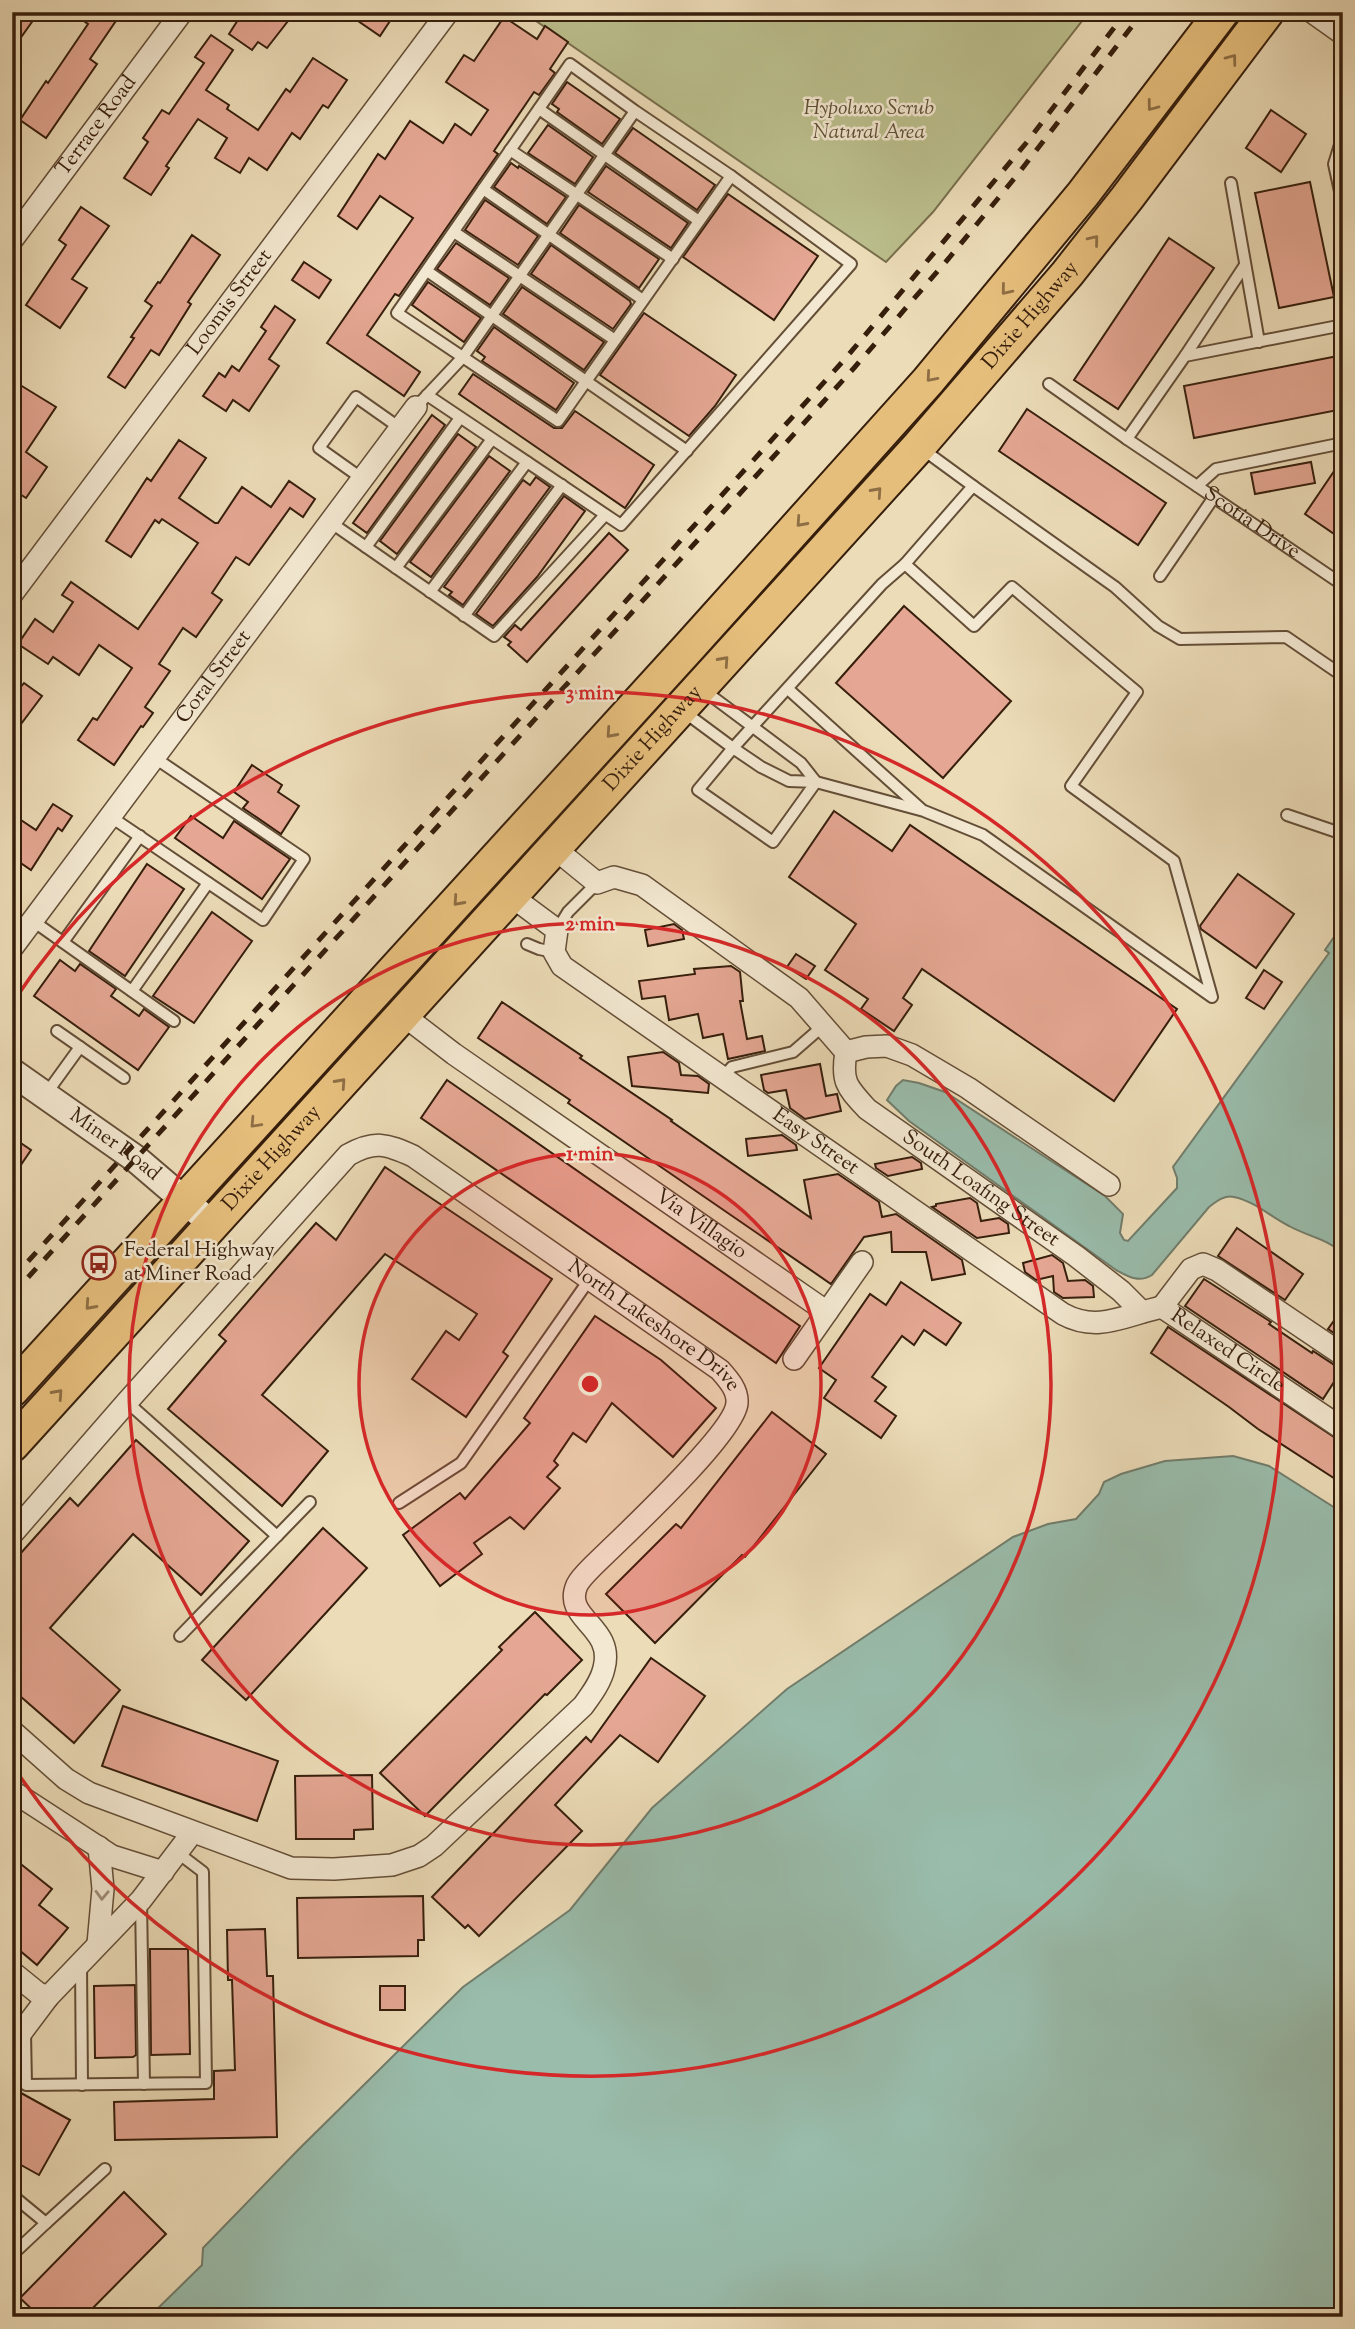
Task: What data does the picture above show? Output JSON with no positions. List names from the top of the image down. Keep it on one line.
{"streets":{"main road":["Dixie Highway"],"street":["Terrace Road","Loomis Street","Coral Street","Easy Street","Miner Road","South Loafing Street","Via Villagio","North Lakeshore Drive","Relaxed Circle"],"lane":["Scotia Drive"]},"crossings":[["Dixie Highway","Miner Road"],["Dixie Highway","Via Villagio"],["Easy Street","South Loafing Street"],["Easy Street","Relaxed Circle"],["South Loafing Street","Relaxed Circle"]],"parks":["Hypoluxo Scrub Natural Area"],"places":{"bus stop":["Federal Highway at Miner Road"]},"rings":["3 min","2 min","1 min"]}
